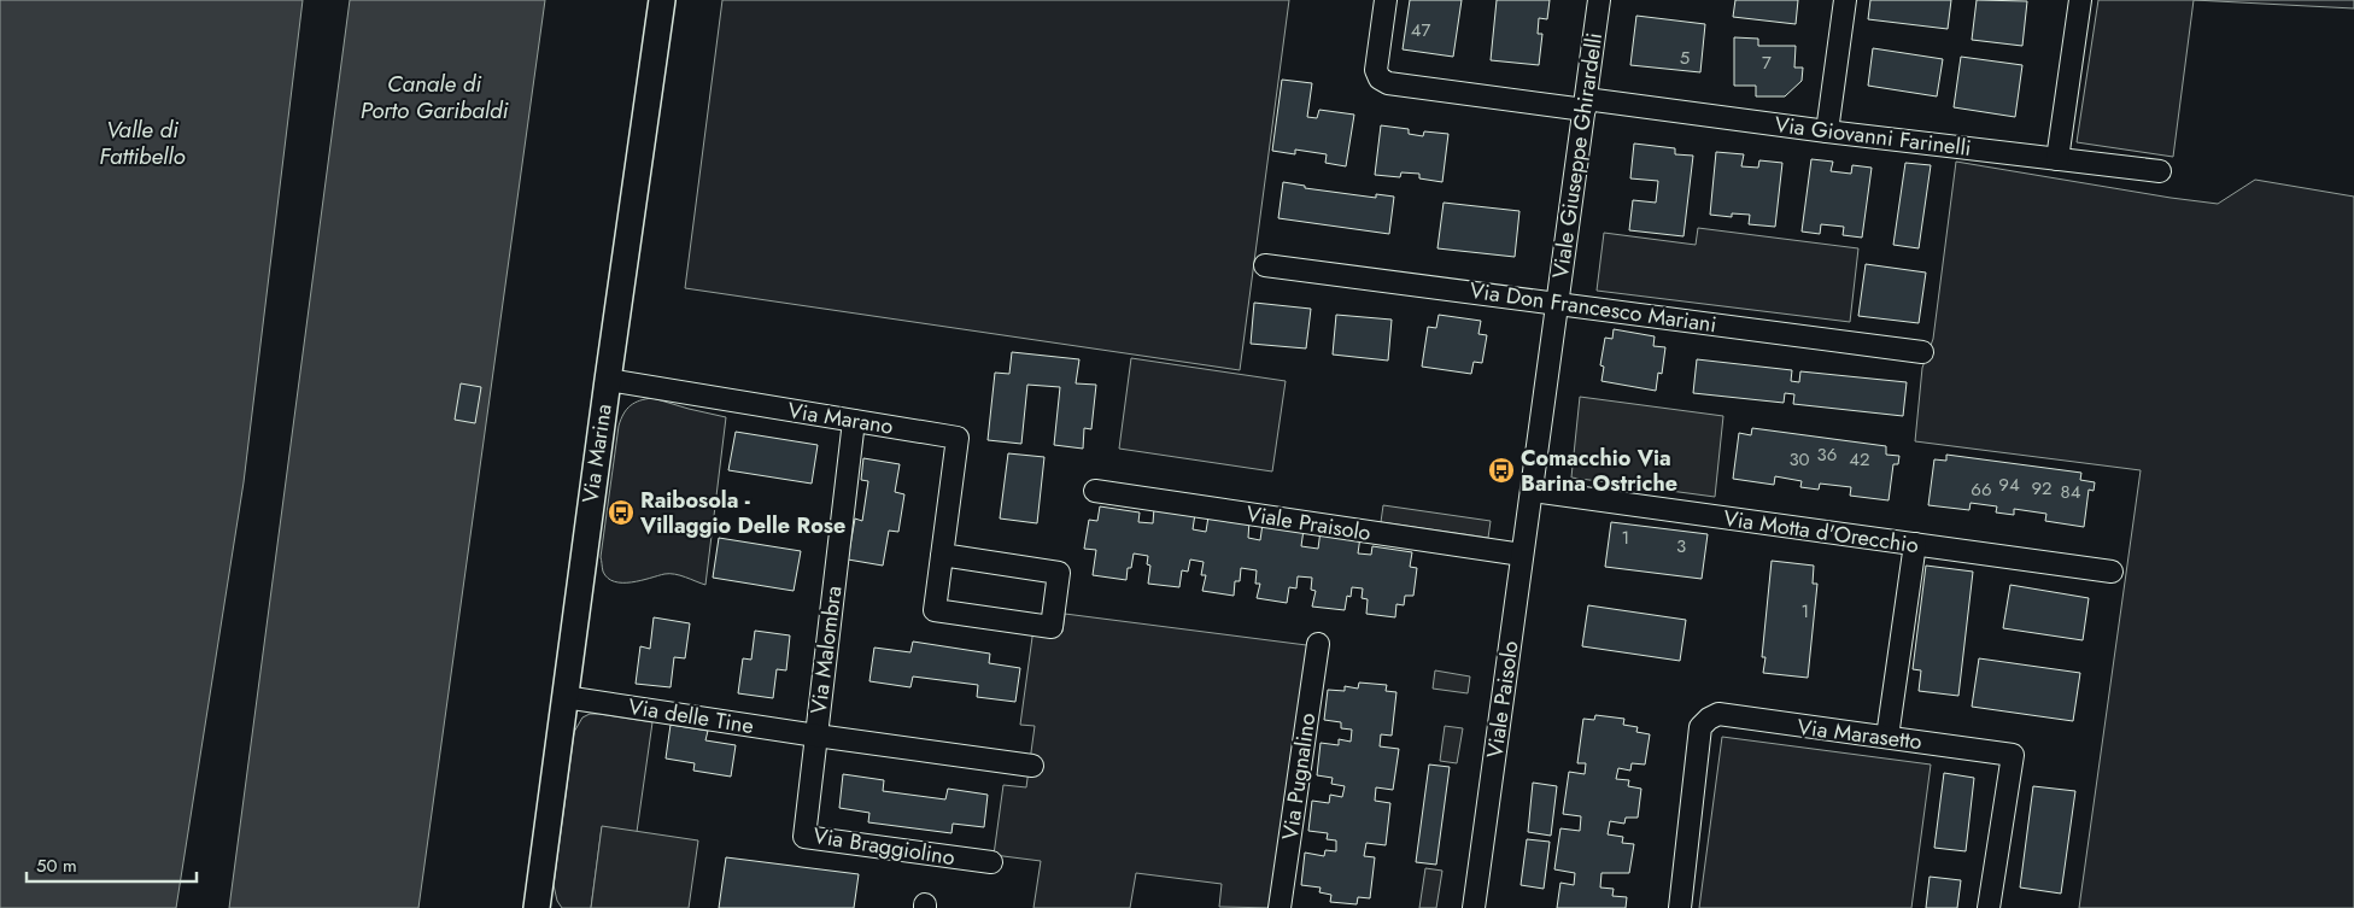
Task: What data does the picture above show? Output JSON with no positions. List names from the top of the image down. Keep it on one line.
{"streets":{"street":["Via Giovanni Farinelli","Viale Giuseppe Ghirardelli","Via Don Francesco Mariani","Via Marano","Via Marina","Viale Praisolo","Via Motta d'Orecchio","Via Malombra","Viale Paisolo","Via delle Tine","Via Marasetto","Via Pugnalino","Via Braggiolino"]},"crossings":[["Via Giovanni Farinelli","Viale Giuseppe Ghirardelli"],["Viale Giuseppe Ghirardelli","Via Don Francesco Mariani"],["Viale Giuseppe Ghirardelli","Via Motta d'Orecchio"],["Viale Giuseppe Ghirardelli","Viale Paisolo"],["Via Marano","Via Marina"],["Via Marano","Via Malombra"],["Via Marina","Via delle Tine"],["Viale Praisolo","Viale Paisolo"],["Via Motta d'Orecchio","Viale Paisolo"],["Via Malombra","Via delle Tine"],["Via Malombra","Via Braggiolino"],["Via delle Tine","Via Braggiolino"]],"water":["Canale di Porto Garibaldi","Valle di Fattibello"],"places":{"bus stop":["Comacchio Via Barina Ostriche","Raibosola - Villaggio Delle Rose"]},"house_numbers":["47","5","7","36","30","42","94","92","66","84","1","3","1"],"scale_bar":"50 m"}
